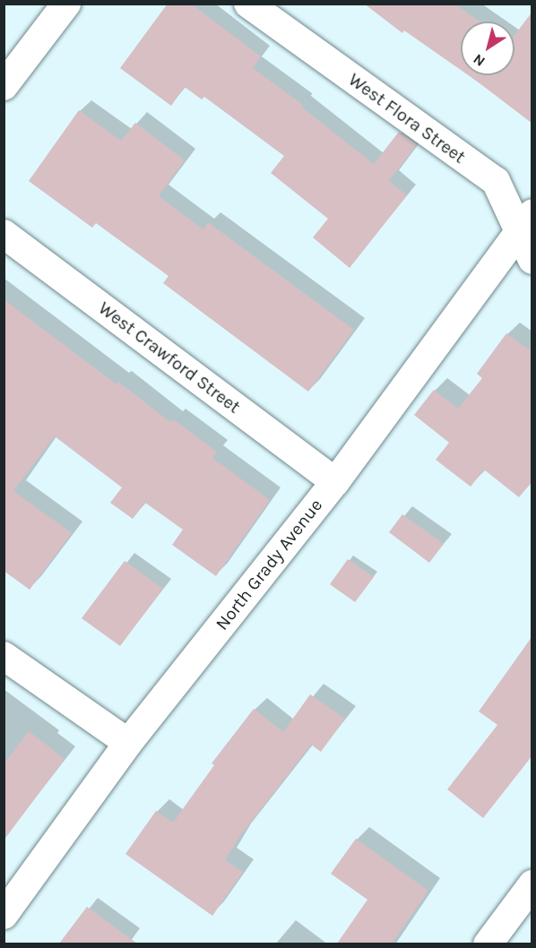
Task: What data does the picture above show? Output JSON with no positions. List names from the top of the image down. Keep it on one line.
{"streets":{"street":["West Flora Street","West Crawford Street","North Grady Avenue"]},"crossings":[["West Flora Street","North Grady Avenue"],["West Crawford Street","North Grady Avenue"]],"north":"bottom left"}
